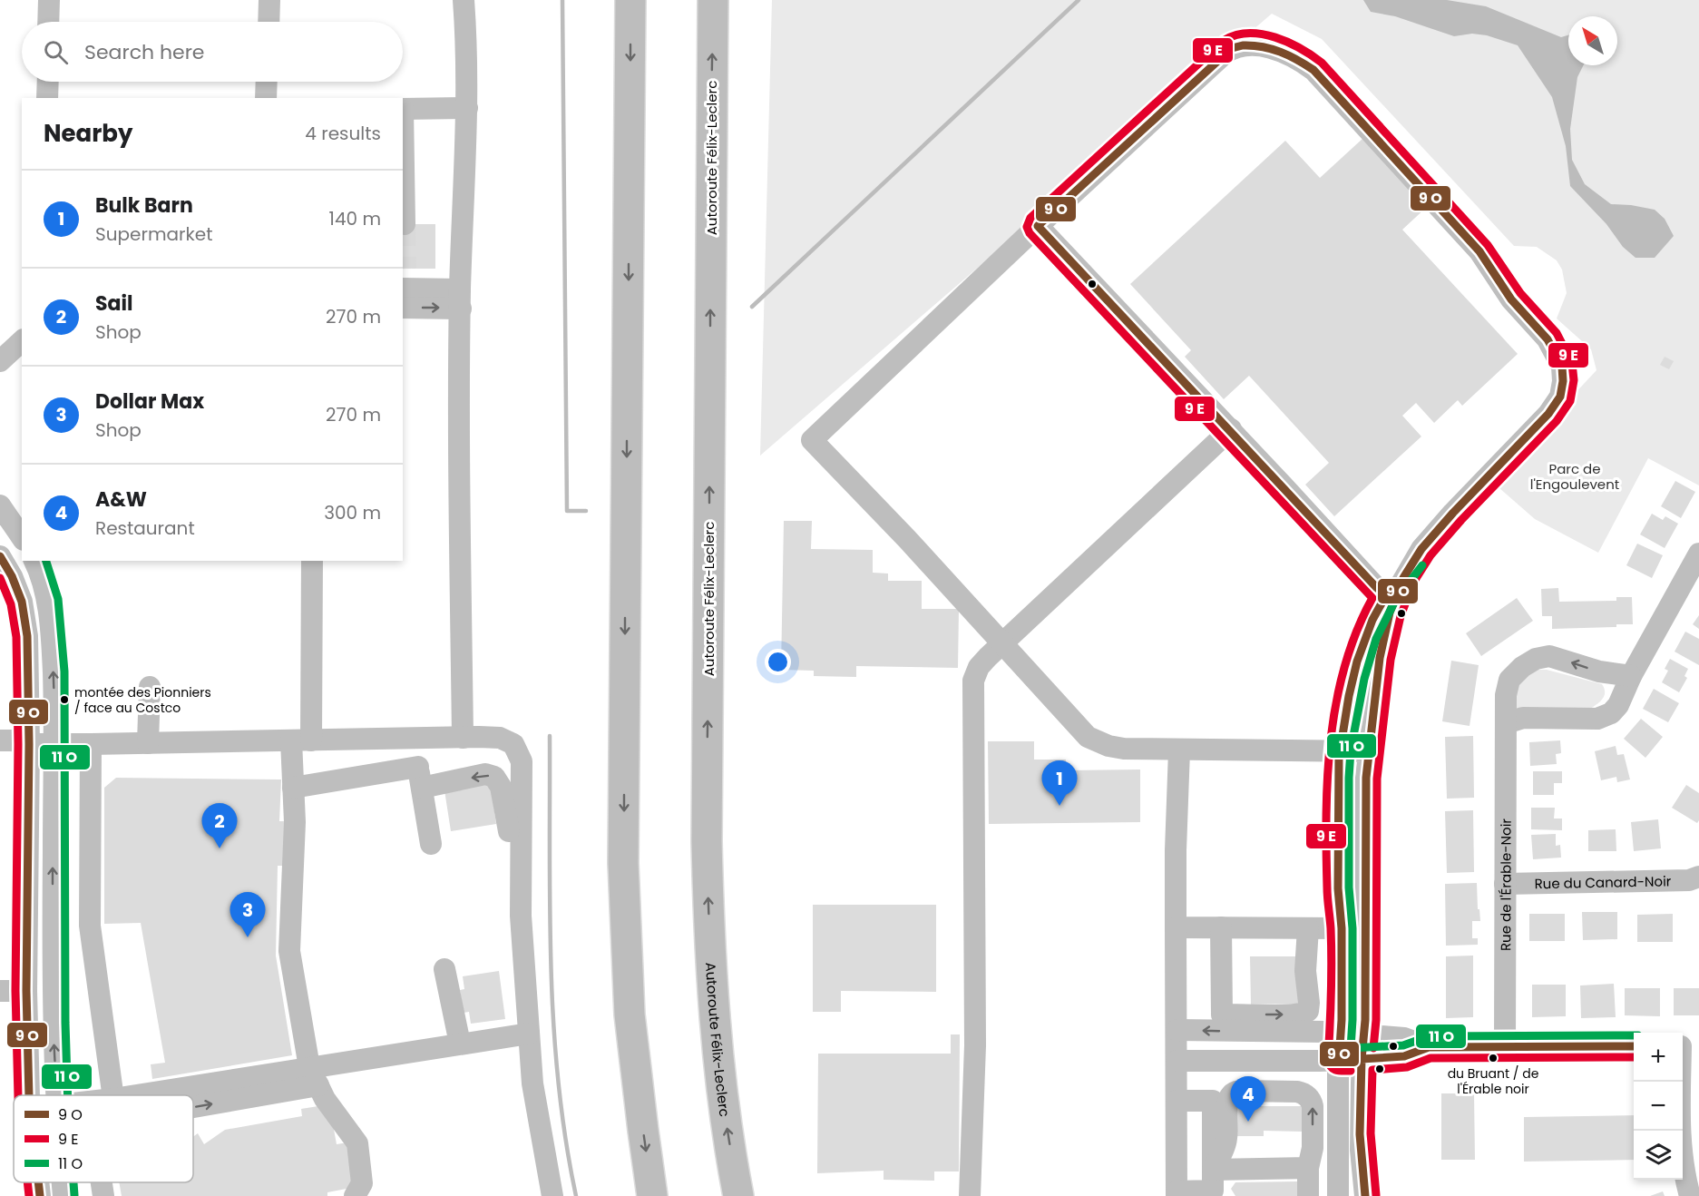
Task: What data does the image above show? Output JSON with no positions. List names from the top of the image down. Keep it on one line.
{"streets":{"highway":["Autoroute Félix-Leclerc"],"street":["Rue du Canard-Noir","Rue de l'Érable-Noir"]},"crossings":[["Rue du Canard-Noir","Rue de l'Érable-Noir"]],"parks":["Parc de l'Engoulevent"],"places":["montée des Pionniers / face au Costco","du Bruant / de l'Érable noir"],"legend":["9 O","9 E","11 O"],"north":"top left","page":{"search":"Search here","heading":["Nearby","4 results"],"list":[{"mark":"1","name":"Bulk Barn","note":"Supermarket","value":"140 m"},{"mark":"2","name":"Sail","note":"Shop","value":"270 m"},{"mark":"3","name":"Dollar Max","note":"Shop","value":"270 m"},{"mark":"4","name":"A&W","note":"Restaurant","value":"300 m"}],"pins":["1","2","3","4"],"map_buttons":["+","−"]}}
